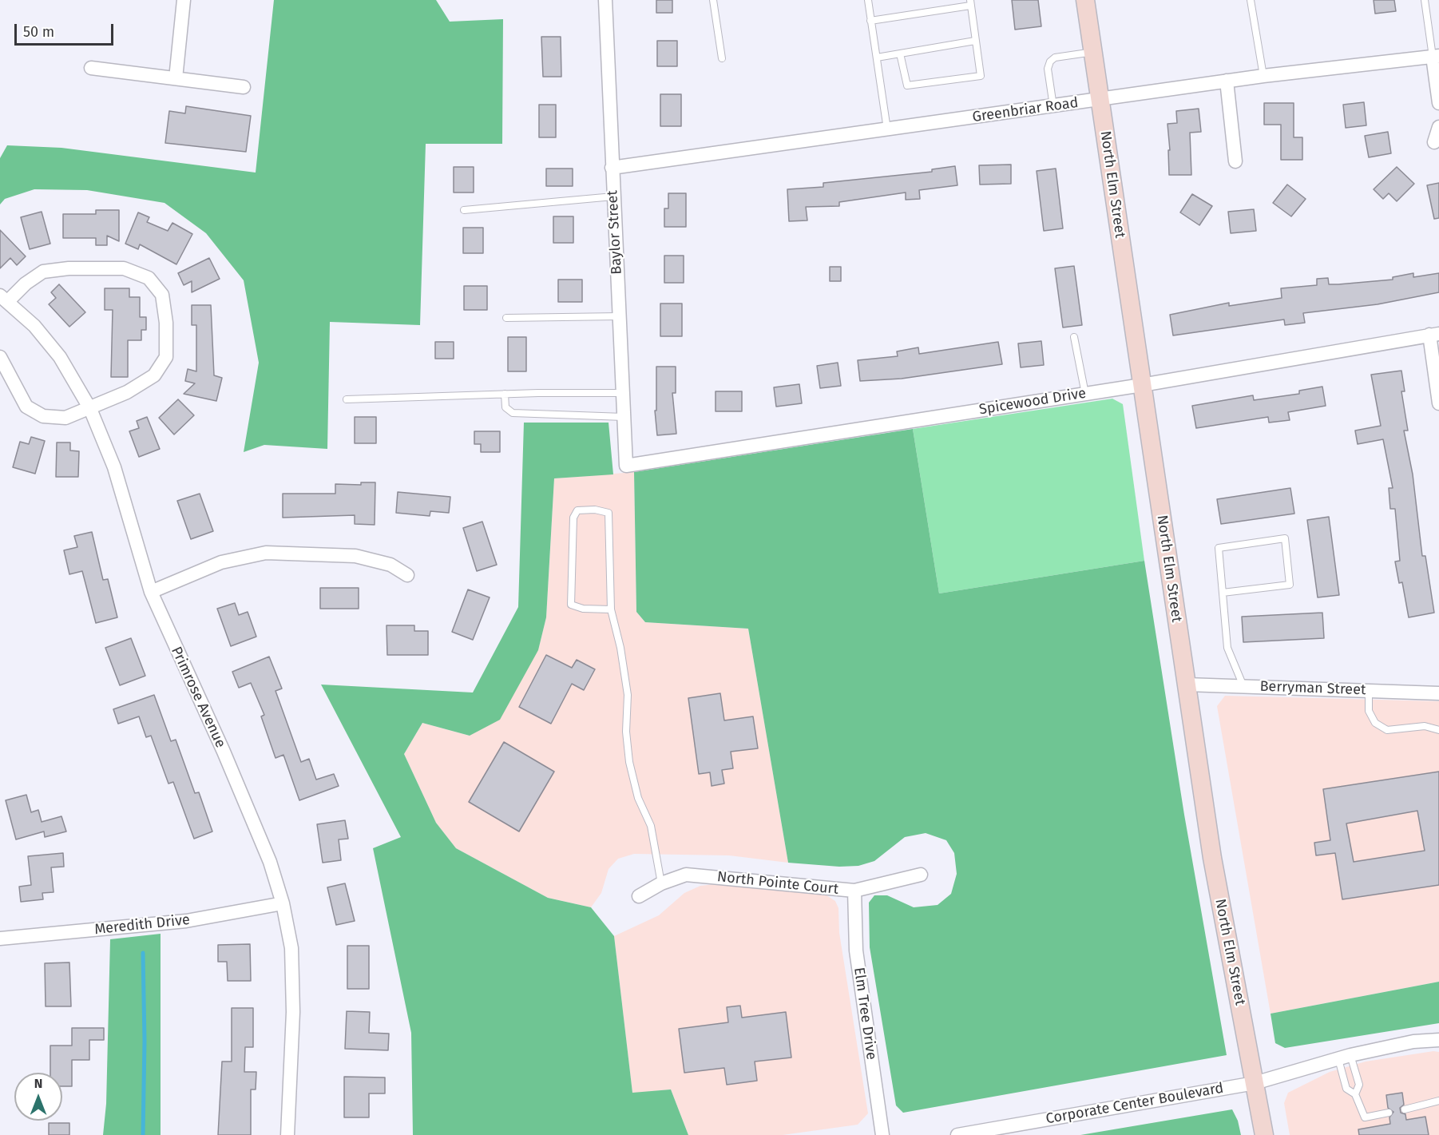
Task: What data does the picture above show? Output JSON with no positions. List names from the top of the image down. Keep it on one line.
{"streets":{"main road":["North Elm Street"],"street":["Greenbriar Road","Baylor Street","Spicewood Drive","Berryman Street","Primrose Avenue","North Pointe Court","Meredith Drive","Elm Tree Drive","Corporate Center Boulevard"]},"crossings":[["Greenbriar Road","North Elm Street"],["Greenbriar Road","Baylor Street"],["North Elm Street","Spicewood Drive"],["North Elm Street","Berryman Street"],["North Elm Street","Corporate Center Boulevard"],["Baylor Street","Spicewood Drive"],["Primrose Avenue","Meredith Drive"],["North Pointe Court","Elm Tree Drive"]],"scale_bar":"50 m","north":"top"}
